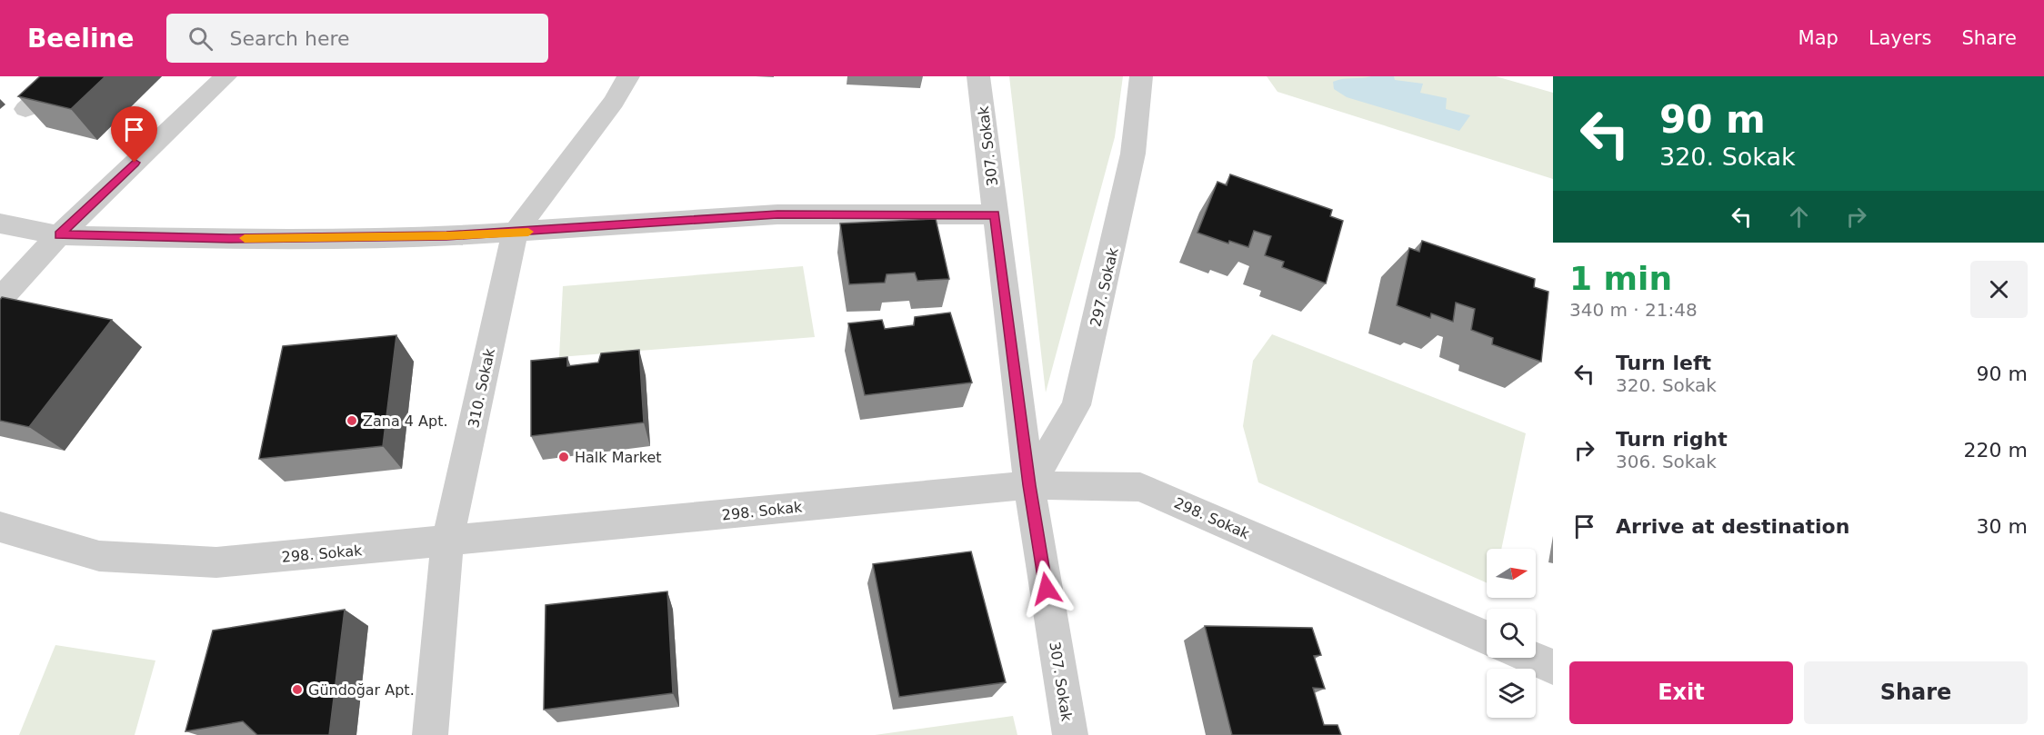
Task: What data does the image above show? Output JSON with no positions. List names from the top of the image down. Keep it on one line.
{"streets":{"street":["307. Sokak","297. Sokak","310. Sokak","298. Sokak"]},"crossings":[["307. Sokak","297. Sokak"],["307. Sokak","298. Sokak"],["297. Sokak","298. Sokak"],["310. Sokak","298. Sokak"]],"places":["Zana 4 Apt.","Halk Market","Gündoğar Apt."],"north":"right","page":{"header":"Beeline","search":"Search here","nav":["Map","Layers","Share"],"turn":["90 m","320. Sokak"],"heading":["1 min","340 m · 21:48"],"list":[{"name":"Turn left","note":"320. Sokak","value":"90 m"},{"name":"Turn right","note":"306. Sokak","value":"220 m"},{"name":"Arrive at destination","value":"30 m"}],"buttons":["Exit","Share"]}}
